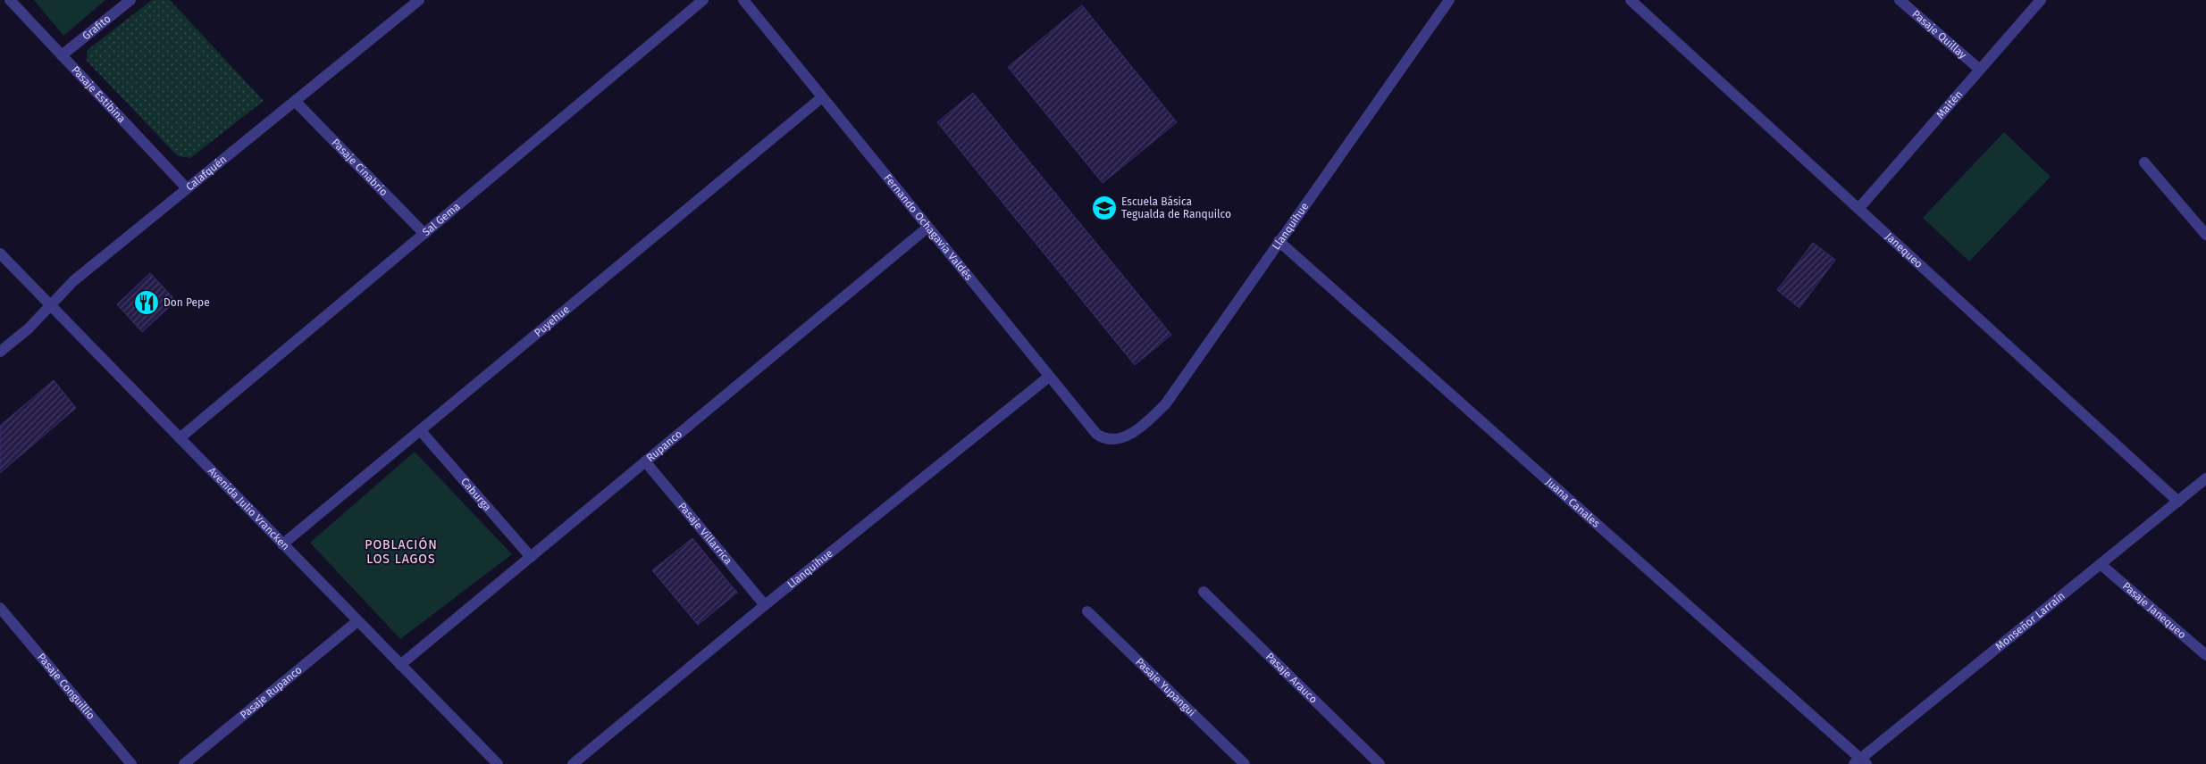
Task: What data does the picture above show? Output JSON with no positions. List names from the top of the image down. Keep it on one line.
{"streets":{"street":["Grafito","Pasaje Quillay","Pasaje Estibina","Maitén","Pasaje Cinabrio","Calafquén","Sal Gema","Llanquihue","Fernando Ochagavía Valdés","Janequeo","Puyehue","Rupanco","Caburga","Juana Canales","Avenida Julio Vrancken","Pasaje Villarrica","Pasaje Janequeo","Monseñor Larraín","Pasaje Arauco","Pasaje Conguillío","Pasaje Yupangui","Pasaje Rupanco"]},"crossings":[["Grafito","Pasaje Estibina"],["Pasaje Quillay","Maitén"],["Pasaje Estibina","Calafquén"],["Maitén","Janequeo"],["Pasaje Cinabrio","Calafquén"],["Pasaje Cinabrio","Sal Gema"],["Calafquén","Avenida Julio Vrancken"],["Sal Gema","Avenida Julio Vrancken"],["Llanquihue","Fernando Ochagavía Valdés"],["Llanquihue","Juana Canales"],["Llanquihue","Pasaje Villarrica"],["Fernando Ochagavía Valdés","Puyehue"],["Fernando Ochagavía Valdés","Rupanco"],["Janequeo","Monseñor Larraín"],["Puyehue","Caburga"],["Puyehue","Avenida Julio Vrancken"],["Rupanco","Caburga"],["Rupanco","Avenida Julio Vrancken"],["Rupanco","Pasaje Villarrica"],["Juana Canales","Monseñor Larraín"],["Avenida Julio Vrancken","Pasaje Rupanco"],["Pasaje Janequeo","Monseñor Larraín"]],"districts":["POBLACIÓN LOS LAGOS"],"places":{"school or university":["Escuela Básica Tegualda de Ranquilco"],"restaurant":["Don Pepe"]}}
